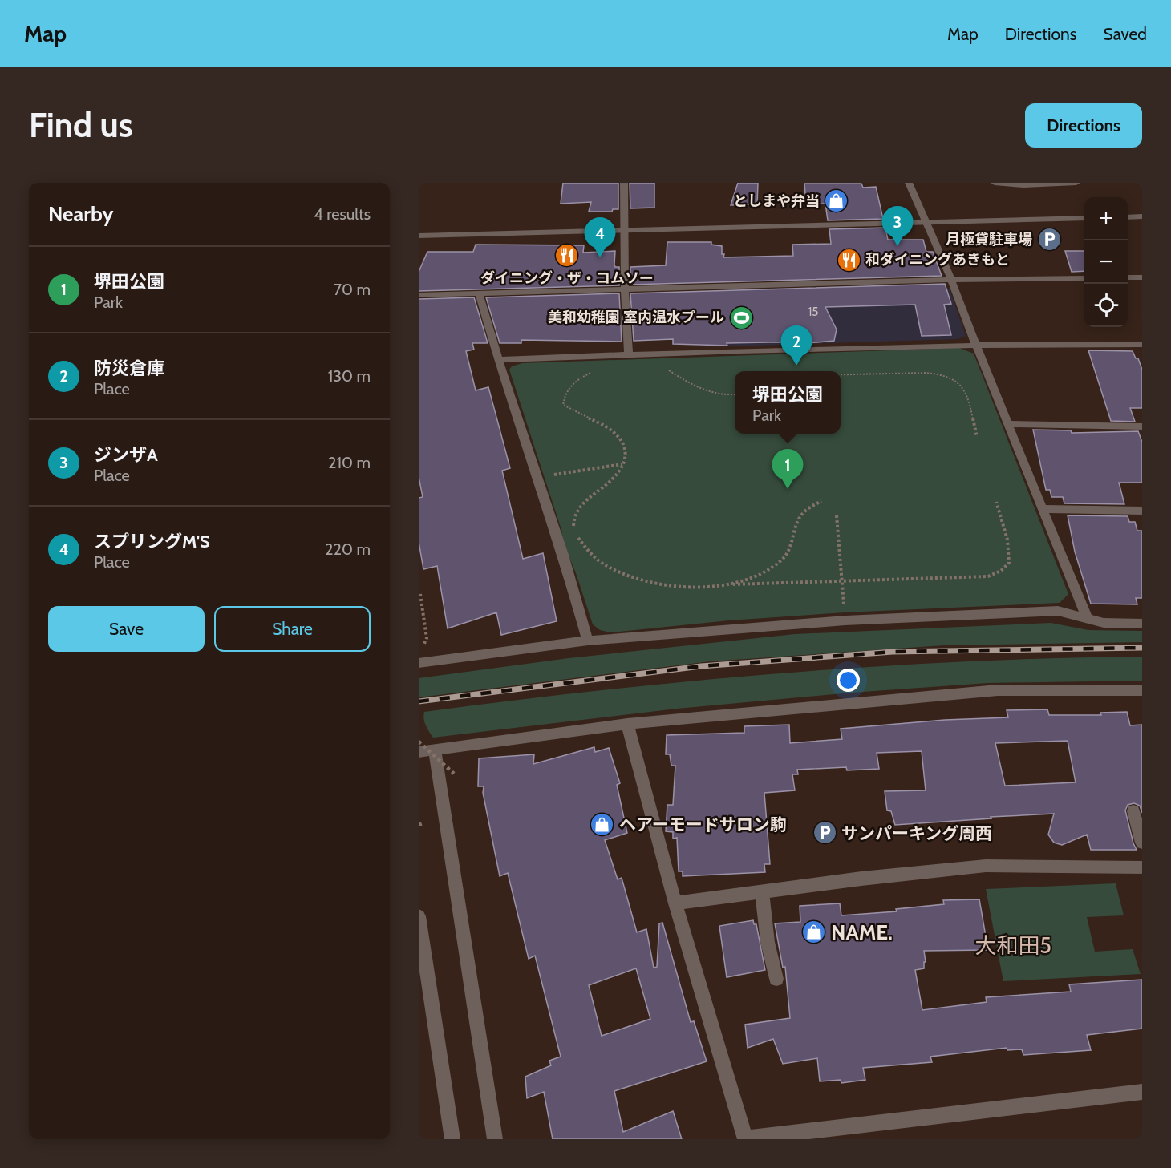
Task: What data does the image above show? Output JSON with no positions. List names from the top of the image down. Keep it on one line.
{"districts":["大和田5"],"places":{"shop":["としまや弁当","ヘアーモードサロン駒","NAME."],"parking":["月極貸駐車場","サンパーキング周西"],"restaurant":["ダイニング・ザ・コムソー","和ダイニングあきもと"],"sports":["美和幼稚園 室内温水プール"]},"house_numbers":["15"],"page":{"header":"Map","nav":["Map","Directions","Saved"],"buttons":["Directions",["Save","Share"]],"title":"Find us","heading":["Nearby","4 results"],"map_buttons":["+","−"],"pins":["3","4","2","1"],"list":[{"mark":"1","name":"堺田公園","note":"Park","value":"70 m"},{"mark":"2","name":"防災倉庫","note":"Place","value":"130 m"},{"mark":"3","name":"ジンザA","note":"Place","value":"210 m"},{"mark":"4","name":"スプリングM'S","note":"Place","value":"220 m"}],"popup":["堺田公園","Park"]}}
